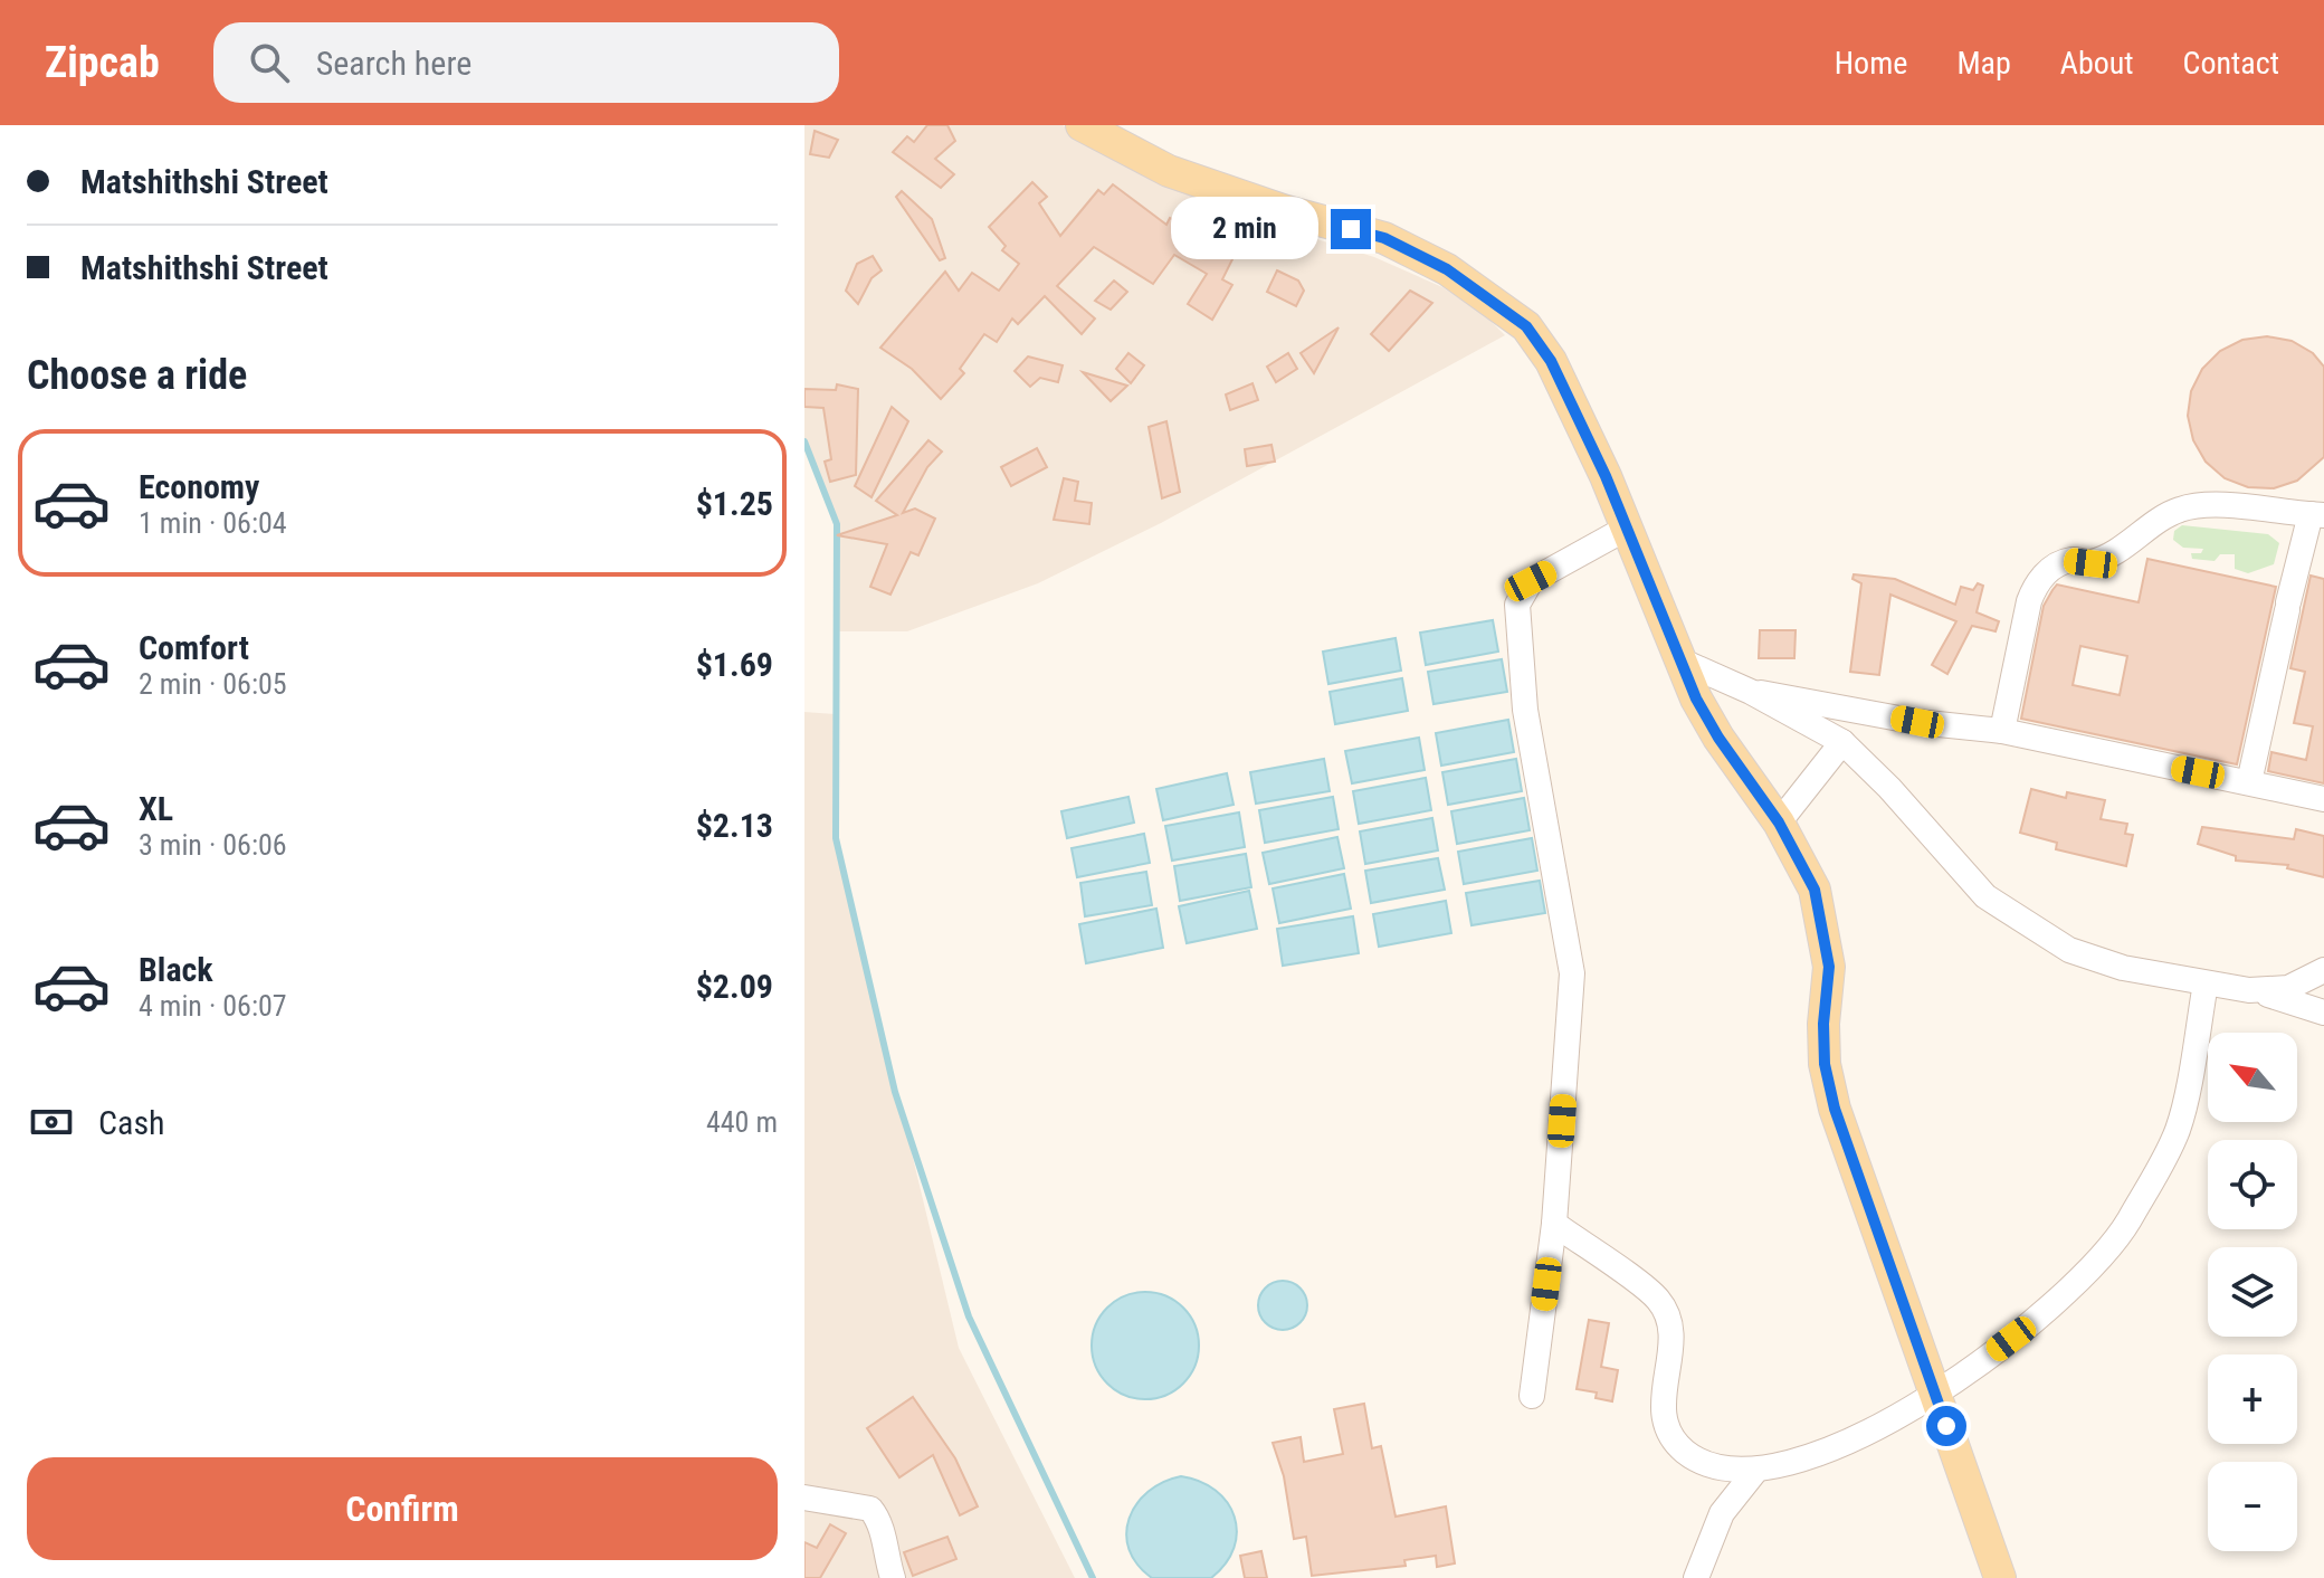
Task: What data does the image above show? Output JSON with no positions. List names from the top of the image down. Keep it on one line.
{"north":"top left","page":{"header":"Zipcab","search":"Search here","nav":["Home","Map","About","Contact"],"banner":["Matshithshi Street","Matshithshi Street"],"bubble":"2 min","heading":"Choose a ride","list":[{"name":"Economy","note":"1 min · 06:04","value":"$1.25"},{"name":"Comfort","note":"2 min · 06:05","value":"$1.69"},{"name":"XL","note":"3 min · 06:06","value":"$2.13"},{"name":"Black","note":"4 min · 06:07","value":"$2.09"}],"map_buttons":["+","−"],"pay":["Cash","440 m"],"buttons":"Confirm"}}
